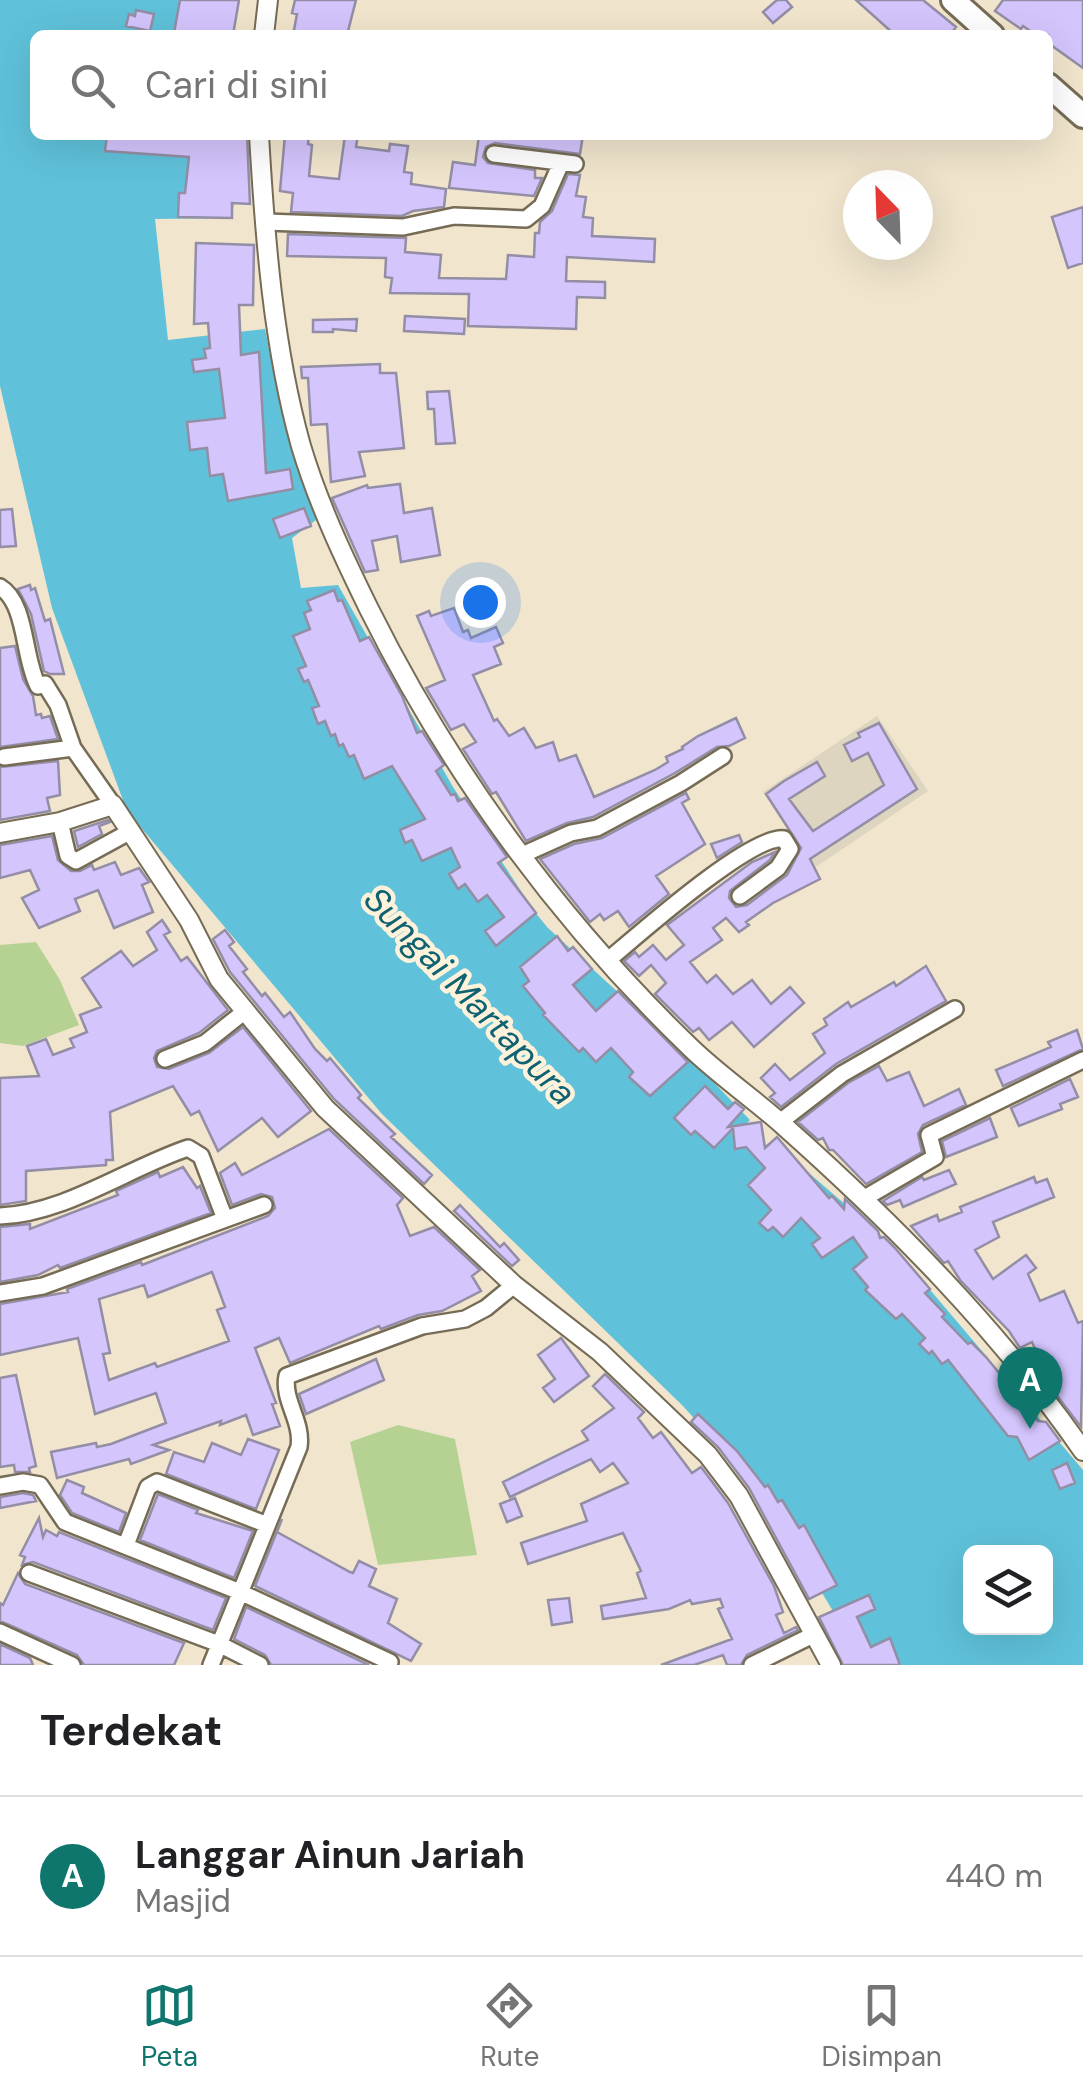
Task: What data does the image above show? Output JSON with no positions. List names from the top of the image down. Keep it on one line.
{"water":["Sungai Martapura"],"north":"top left","page":{"search":"Cari di sini","pins":"A","heading":"Terdekat","list":[{"mark":"A","name":"Langgar Ainun Jariah","note":"Masjid","value":"440 m"}],"nav":["Peta","Rute","Disimpan"]}}
